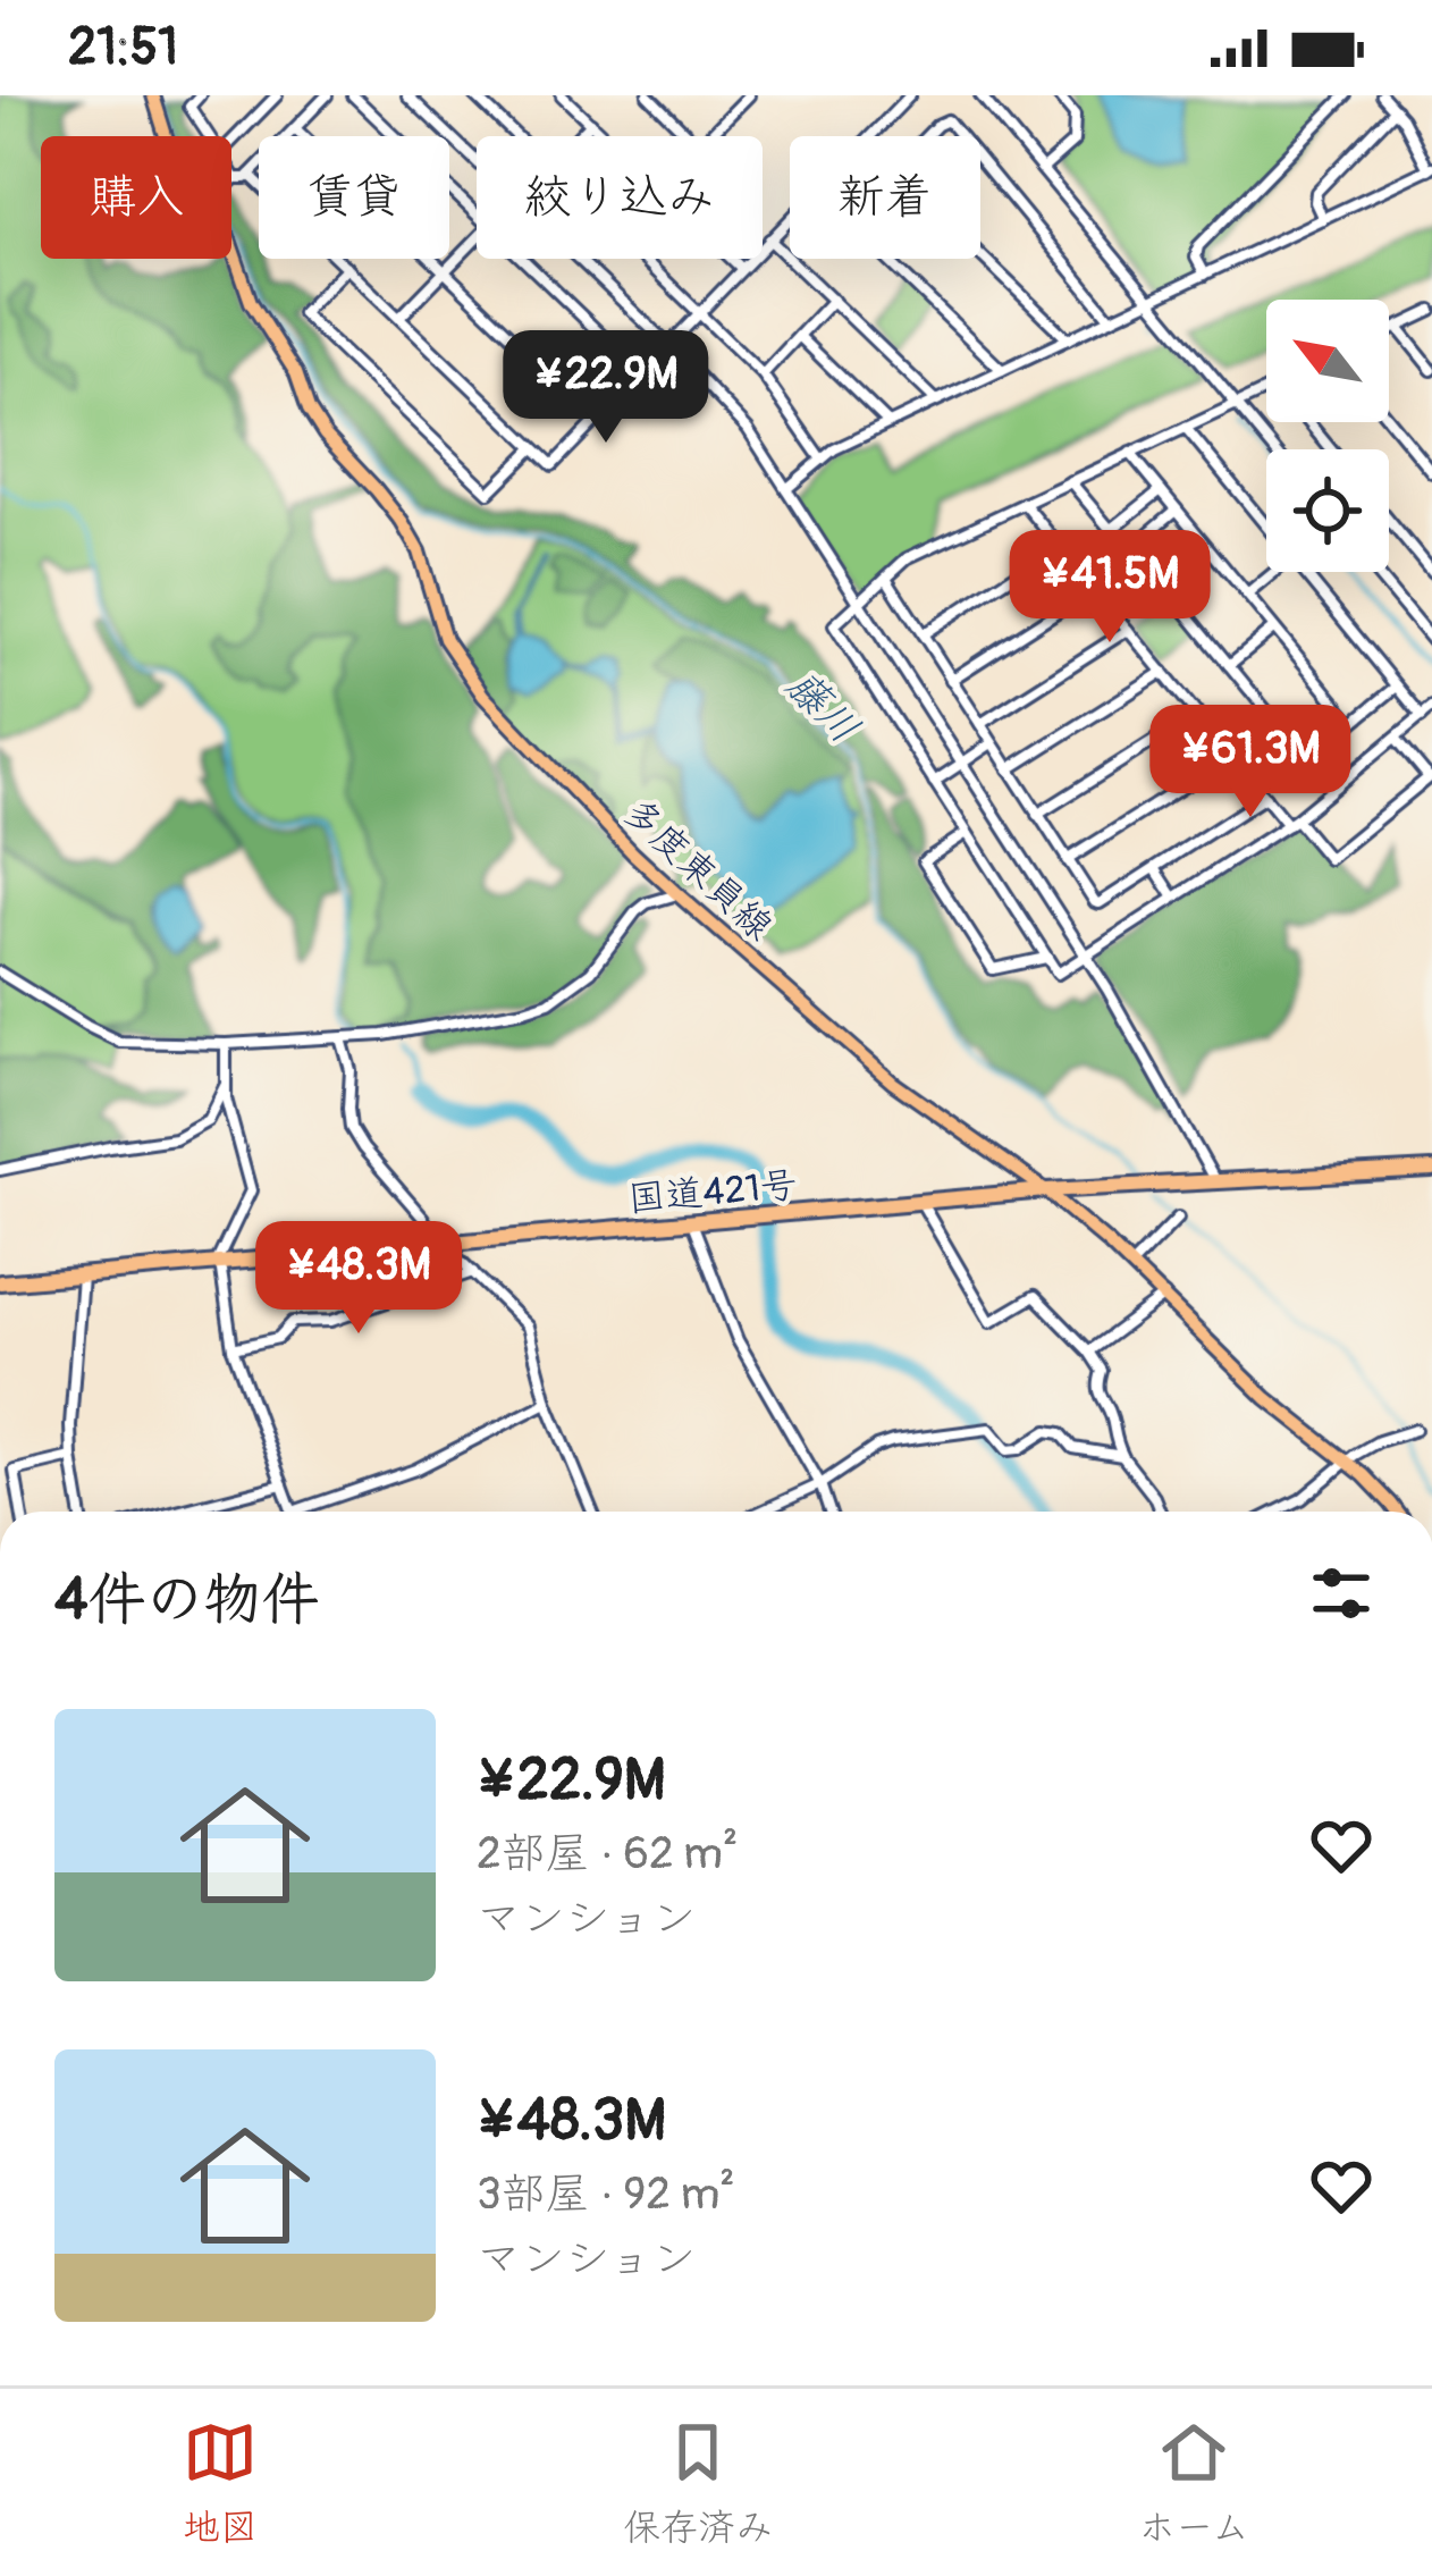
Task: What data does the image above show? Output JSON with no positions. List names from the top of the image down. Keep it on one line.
{"streets":{"highway":["国道421号"],"main road":["多度東員線"]},"crossings":[["多度東員線","国道421号"]],"water":["藤川"],"north":"top left","page":{"status":"21:51","chip":["購入","賃貸","絞り込み","新着"],"price":["¥22.9M","¥41.5M","¥61.3M","¥48.3M"],"heading":"4件の物件","list":[{"name":"¥22.9M","note":"2部屋 · 62 m² · マンション"},{"name":"¥48.3M","note":"3部屋 · 92 m² · マンション"}],"tabs":["地図","保存済み","ホーム"]}}
